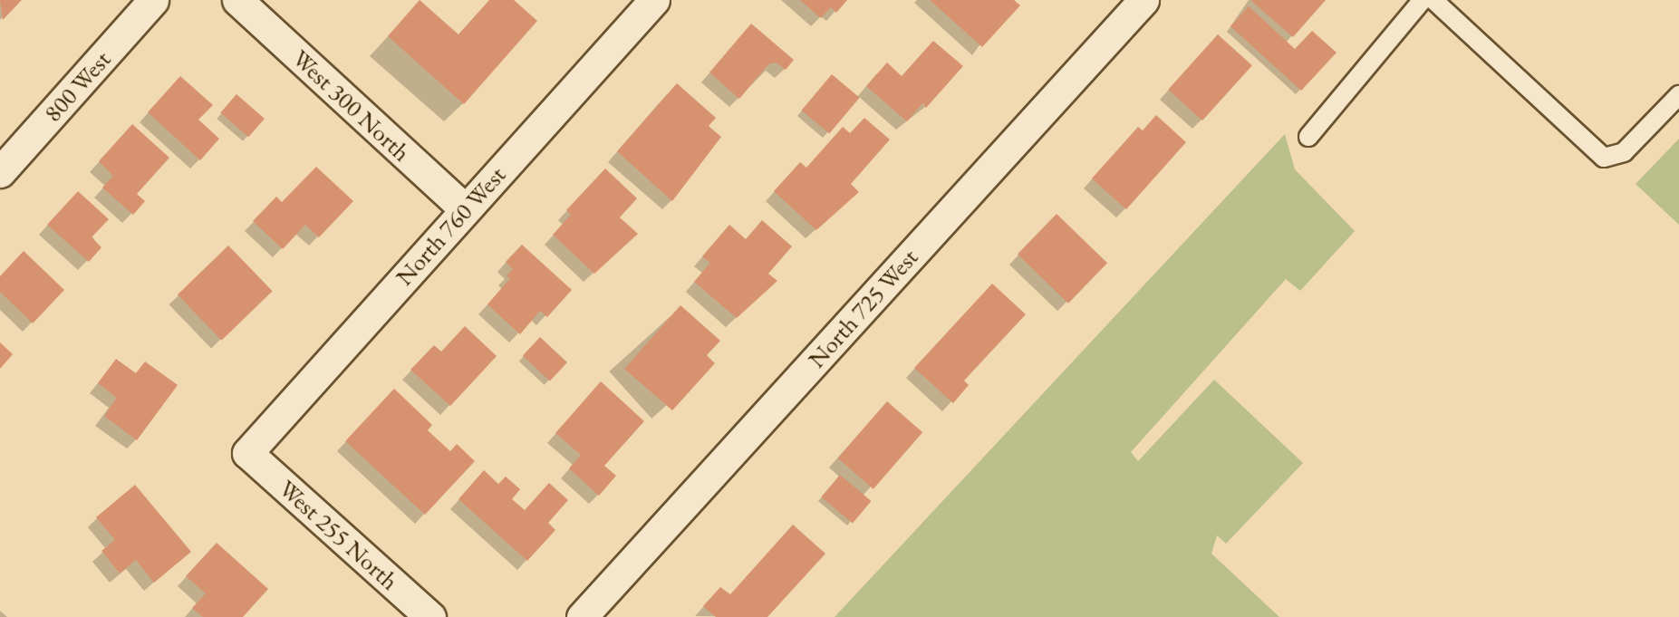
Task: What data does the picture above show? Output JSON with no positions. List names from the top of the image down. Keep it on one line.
{"streets":{"street":["800 West","West 300 North","North 760 West","North 725 West","West 255 North"]},"crossings":[["West 300 North","North 760 West"],["North 760 West","West 255 North"]]}
